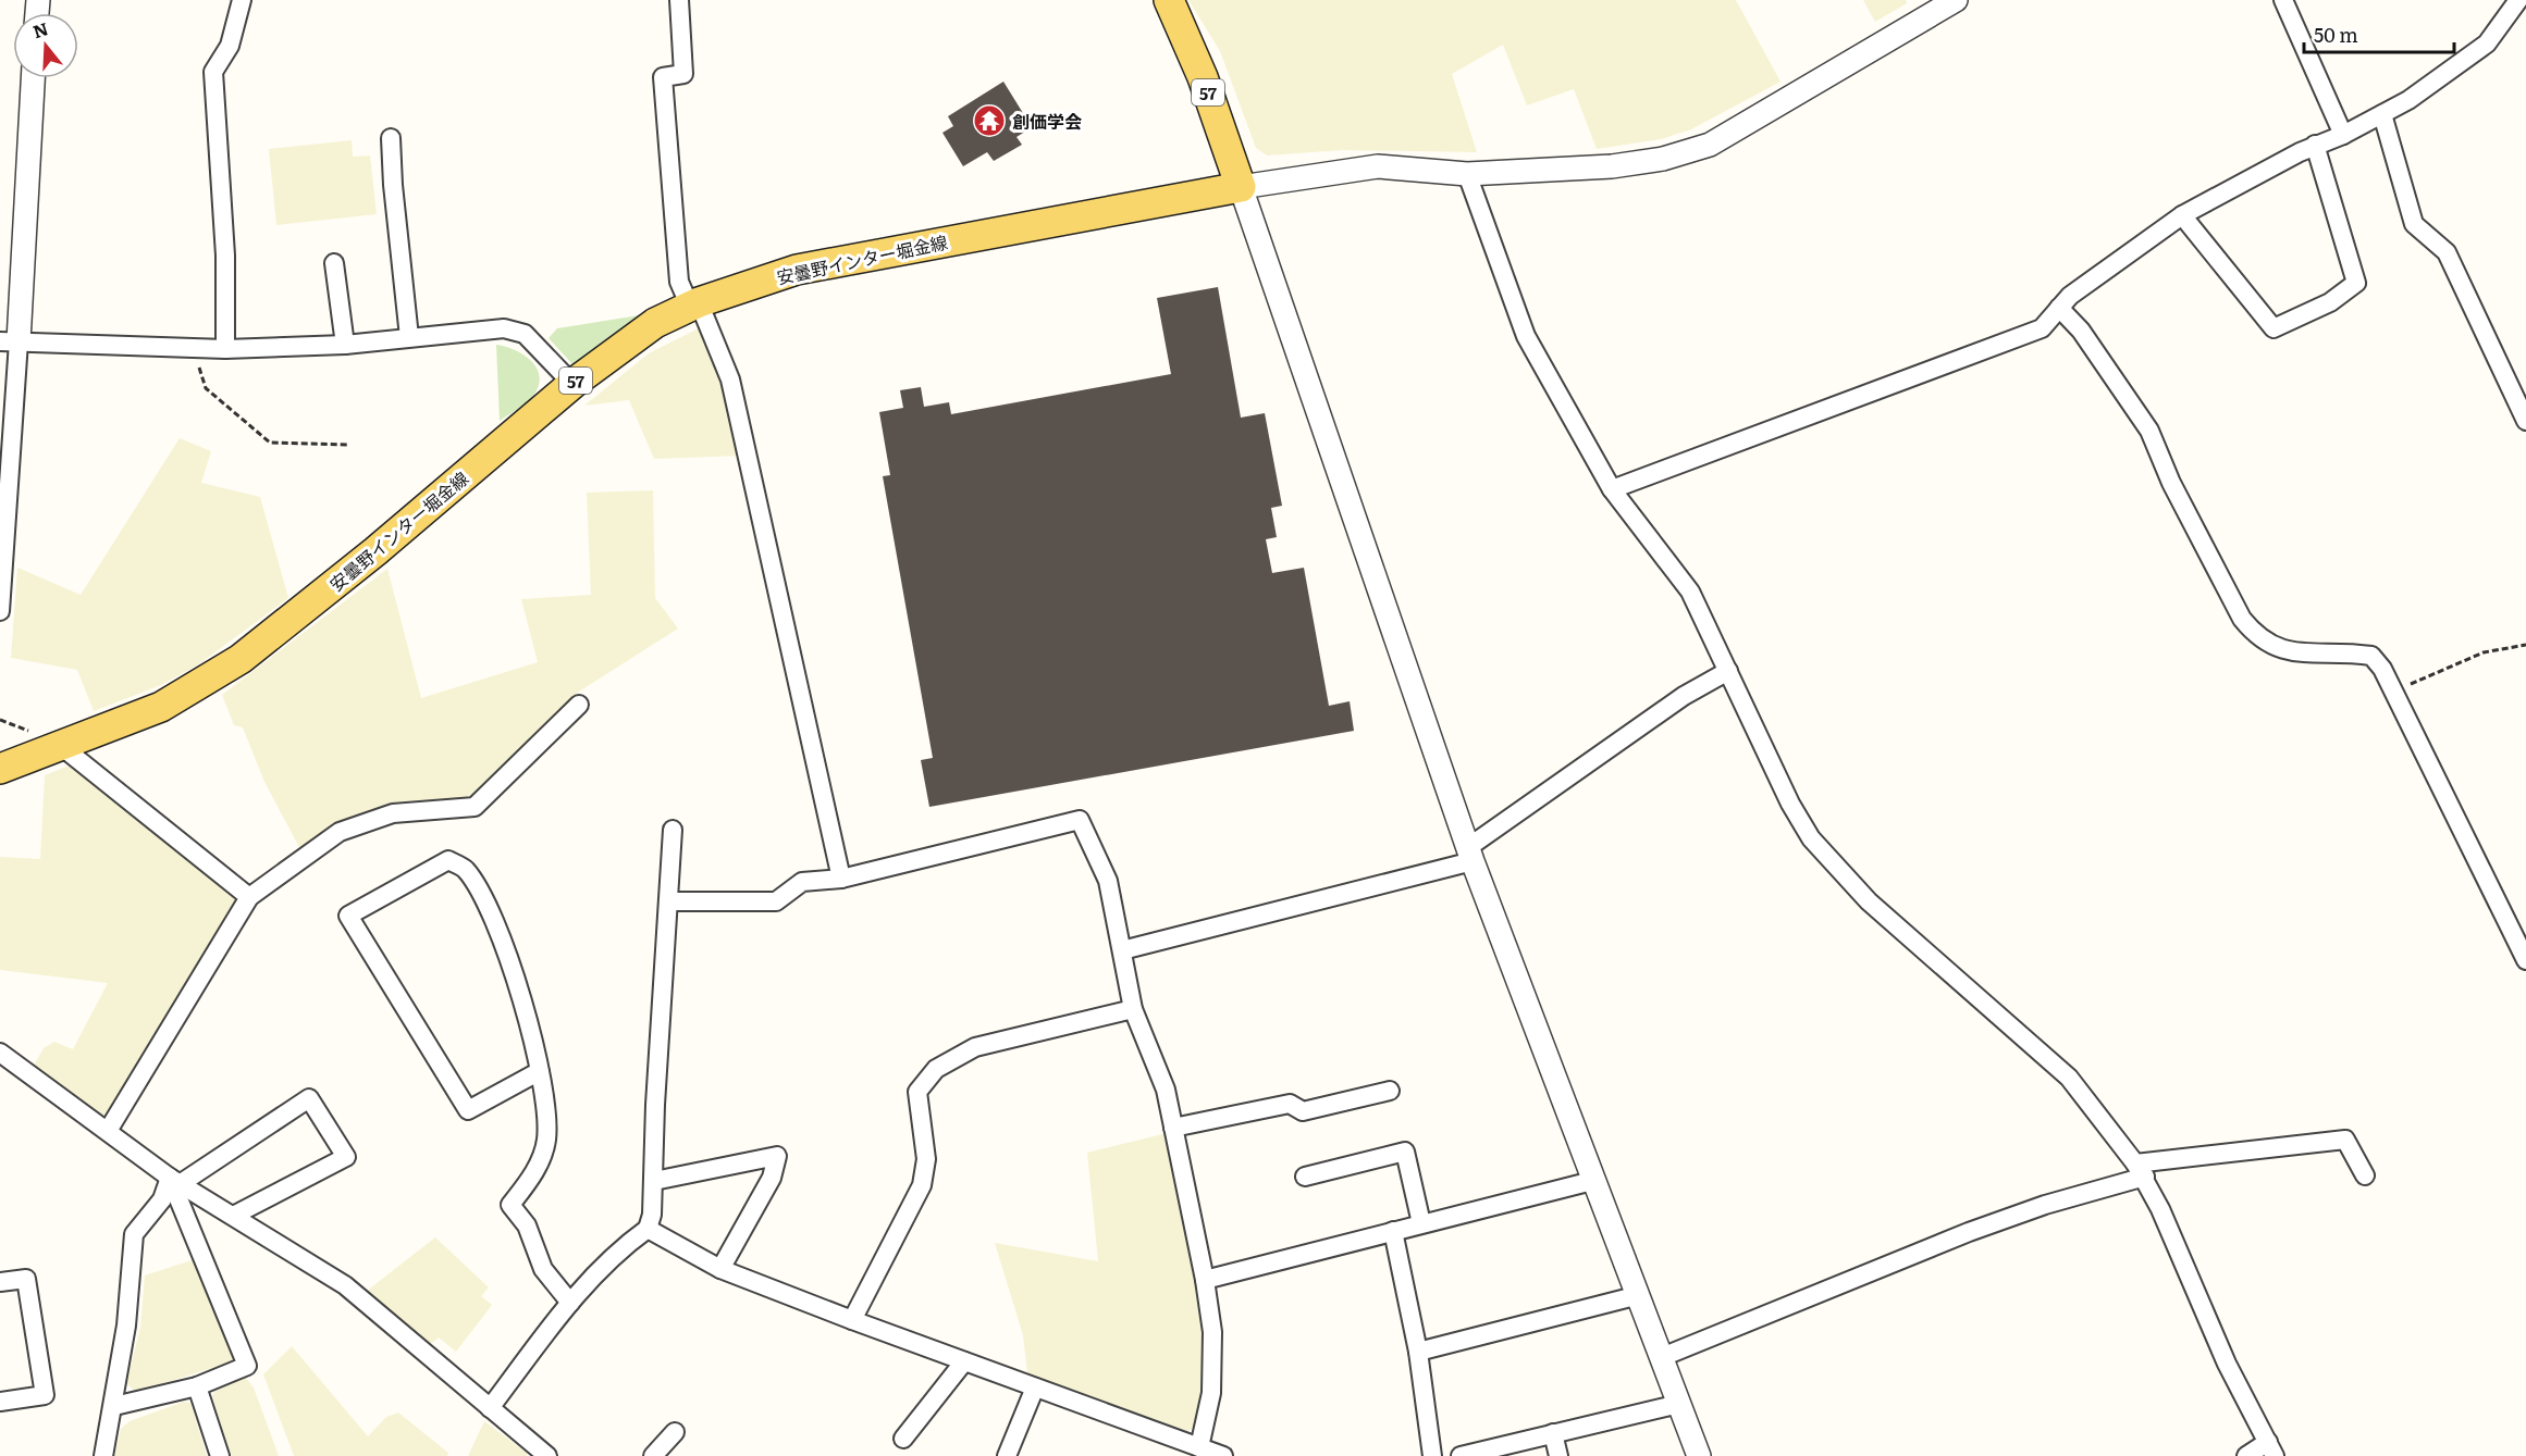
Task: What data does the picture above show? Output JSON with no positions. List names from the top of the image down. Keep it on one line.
{"streets":{"main road":["57","安曇野インター堀金線"]},"crossings":[["57","安曇野インター堀金線"]],"places":{"temple":["創価学会"]},"scale_bar":"50 m","north":"top"}
